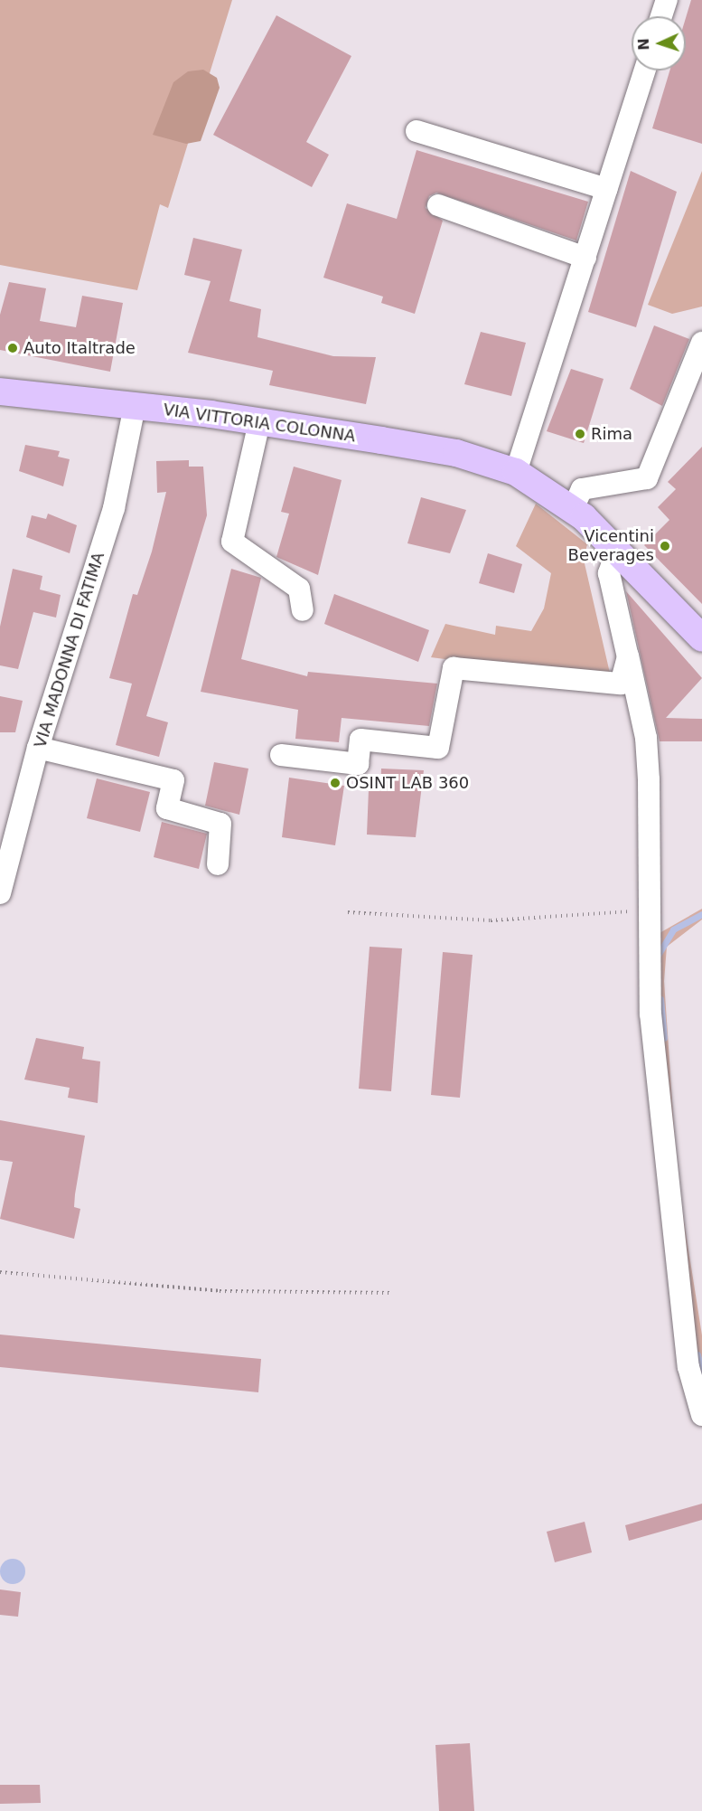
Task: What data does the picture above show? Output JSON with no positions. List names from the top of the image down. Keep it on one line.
{"streets":{"main road":["VIA VITTORIA COLONNA"],"street":["VIA MADONNA DI FATIMA"]},"crossings":[["VIA VITTORIA COLONNA","VIA MADONNA DI FATIMA"]],"places":["Auto Italtrade","Rima","Vicentini Beverages","OSINT LAB 360"],"north":"left"}
